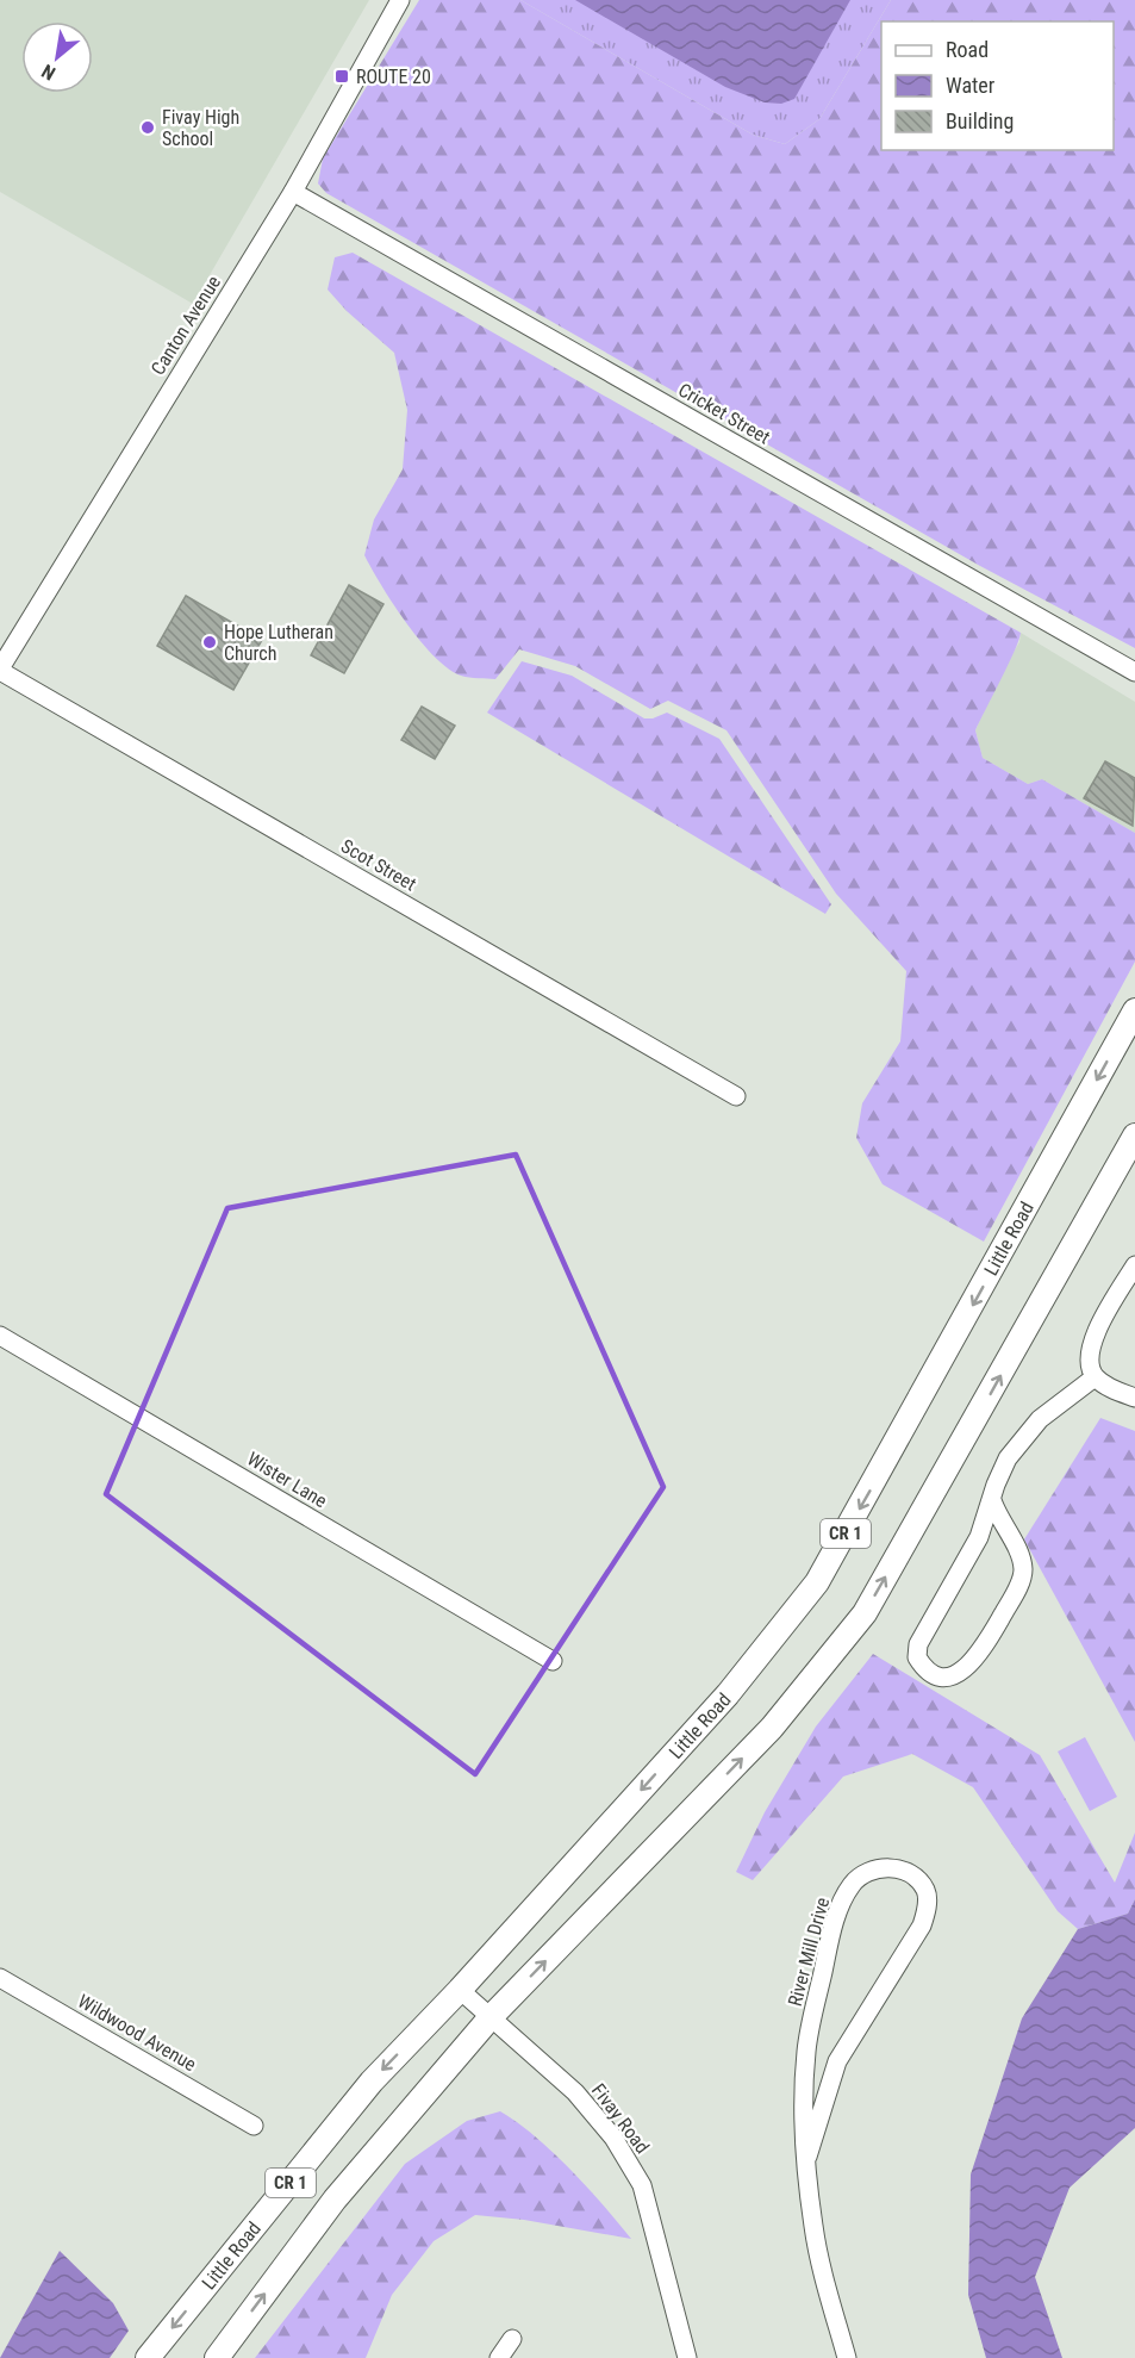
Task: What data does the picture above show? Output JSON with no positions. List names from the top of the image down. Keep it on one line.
{"streets":{"main road":["Little Road","CR 1"],"street":["Canton Avenue","Cricket Street","Scot Street","Wister Lane","River Mill Drive","Wildwood Avenue","Fivay Road"]},"crossings":[["Canton Avenue","Cricket Street"],["Canton Avenue","Scot Street"],["Little Road","Fivay Road"],["CR 1","Fivay Road"]],"places":{"transit":["ROUTE 20"],"other":["Fivay High School","Hope Lutheran Church"]},"legend":["Road","Water","Building"],"north":"bottom left"}
